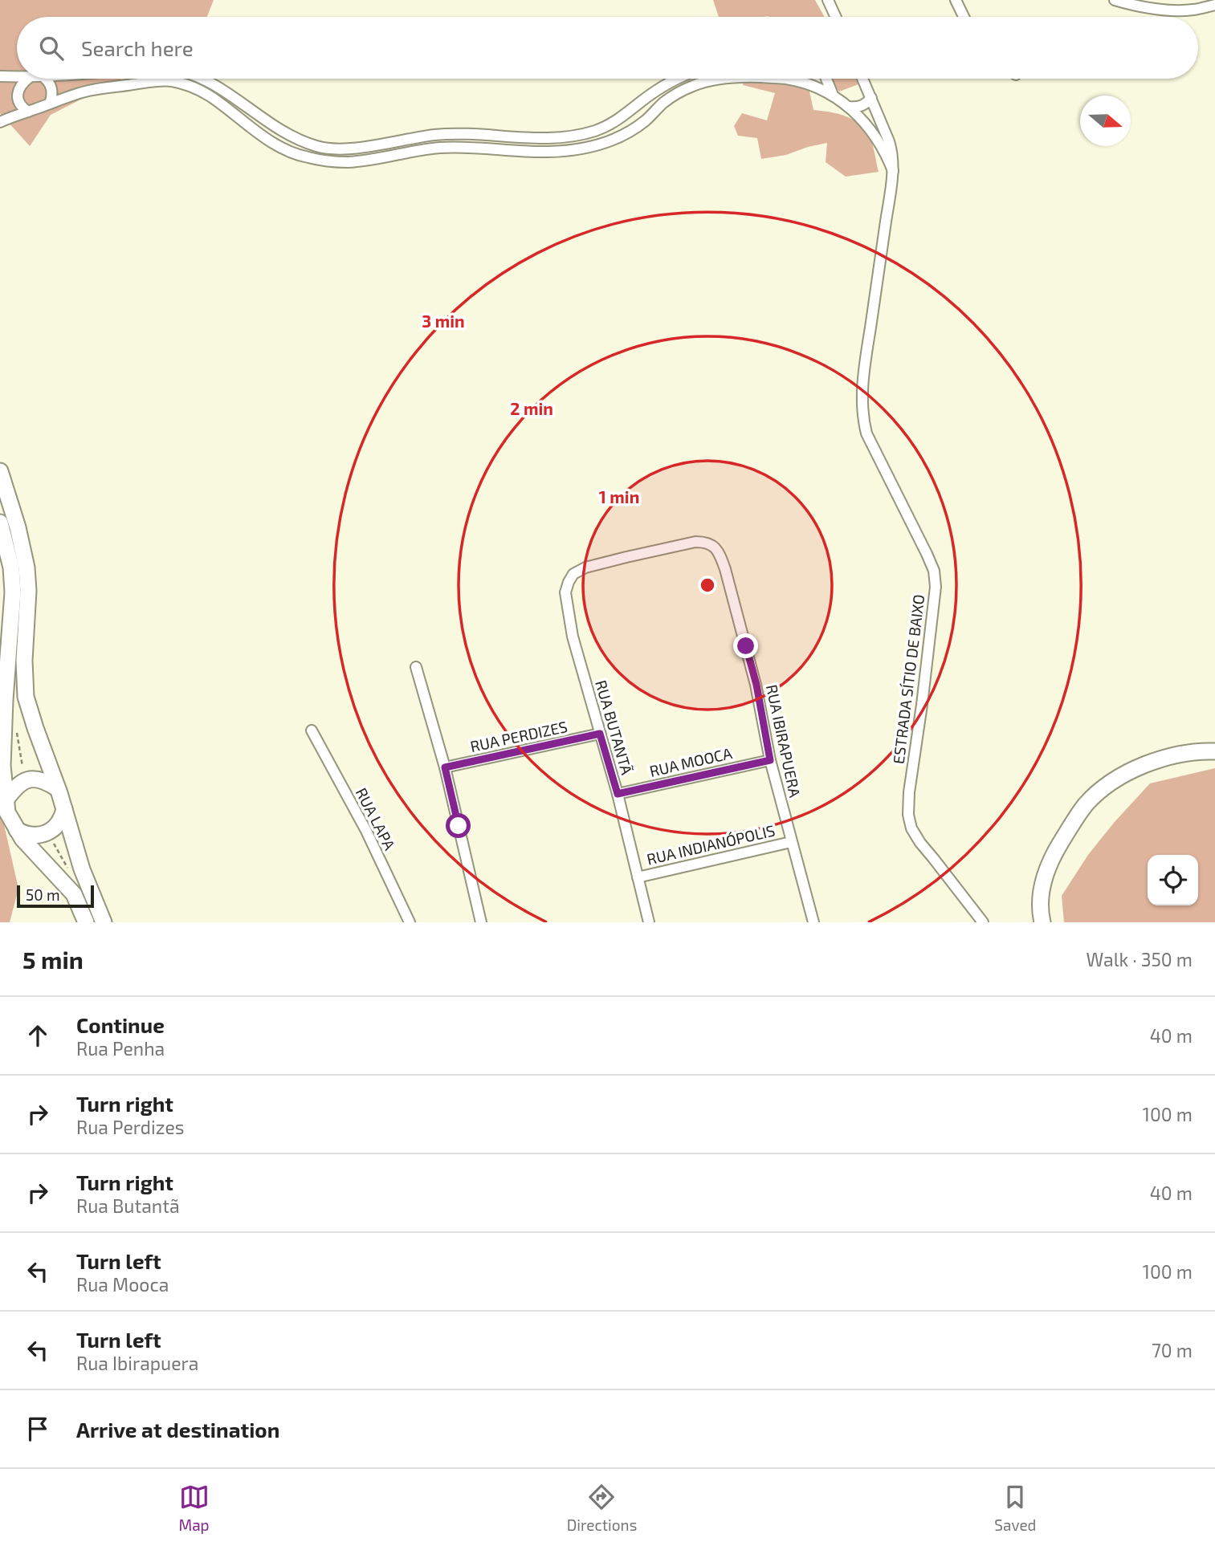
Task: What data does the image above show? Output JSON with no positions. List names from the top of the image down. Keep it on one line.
{"streets":{"street":["ESTRADA SÍTIO DE BAIXO","RUA BUTANTÃ","RUA PERDIZES","RUA IBIRAPUERA","RUA MOOCA","RUA LAPA","RUA INDIANÓPOLIS"]},"crossings":[["RUA BUTANTÃ","RUA PERDIZES"],["RUA BUTANTÃ","RUA IBIRAPUERA"],["RUA BUTANTÃ","RUA MOOCA"],["RUA BUTANTÃ","RUA INDIANÓPOLIS"],["RUA IBIRAPUERA","RUA MOOCA"],["RUA IBIRAPUERA","RUA INDIANÓPOLIS"]],"scale_bar":"50 m","north":"right","page":{"search":"Search here","scale":"50 m","heading":["5 min","Walk · 350 m"],"list":[["Continue","Rua Penha","40 m"],["Turn right","Rua Perdizes","100 m"],["Turn right","Rua Butantã","40 m"],["Turn left","Rua Mooca","100 m"],["Turn left","Rua Ibirapuera","70 m"],"Arrive at destination"],"nav":["Map","Directions","Saved"]},"rings":["3 min","2 min","1 min"]}
